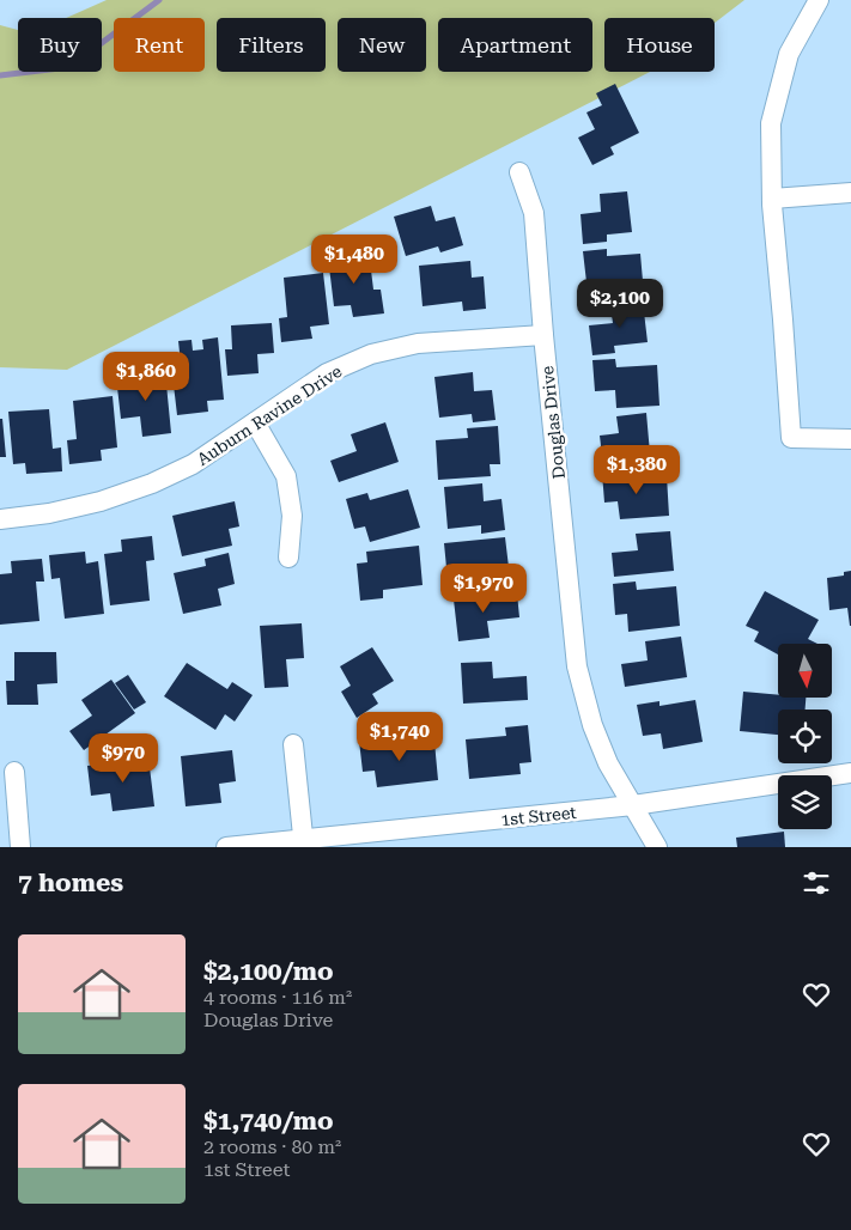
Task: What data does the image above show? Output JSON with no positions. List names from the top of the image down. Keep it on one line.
{"streets":{"street":["Auburn Ravine Drive","Douglas Drive","1st Street"]},"crossings":[["Auburn Ravine Drive","Douglas Drive"],["Douglas Drive","1st Street"]],"north":"bottom","page":{"chip":["Buy","Rent","Filters","New","Apartment","House"],"price":["$1,480","$2,100","$1,860","$1,380","$1,970","$1,740","$970"],"heading":"7 homes","list":[{"name":"$2,100/mo","note":"4 rooms · 116 m² · Douglas Drive"},{"name":"$1,740/mo","note":"2 rooms · 80 m² · 1st Street"}]}}
